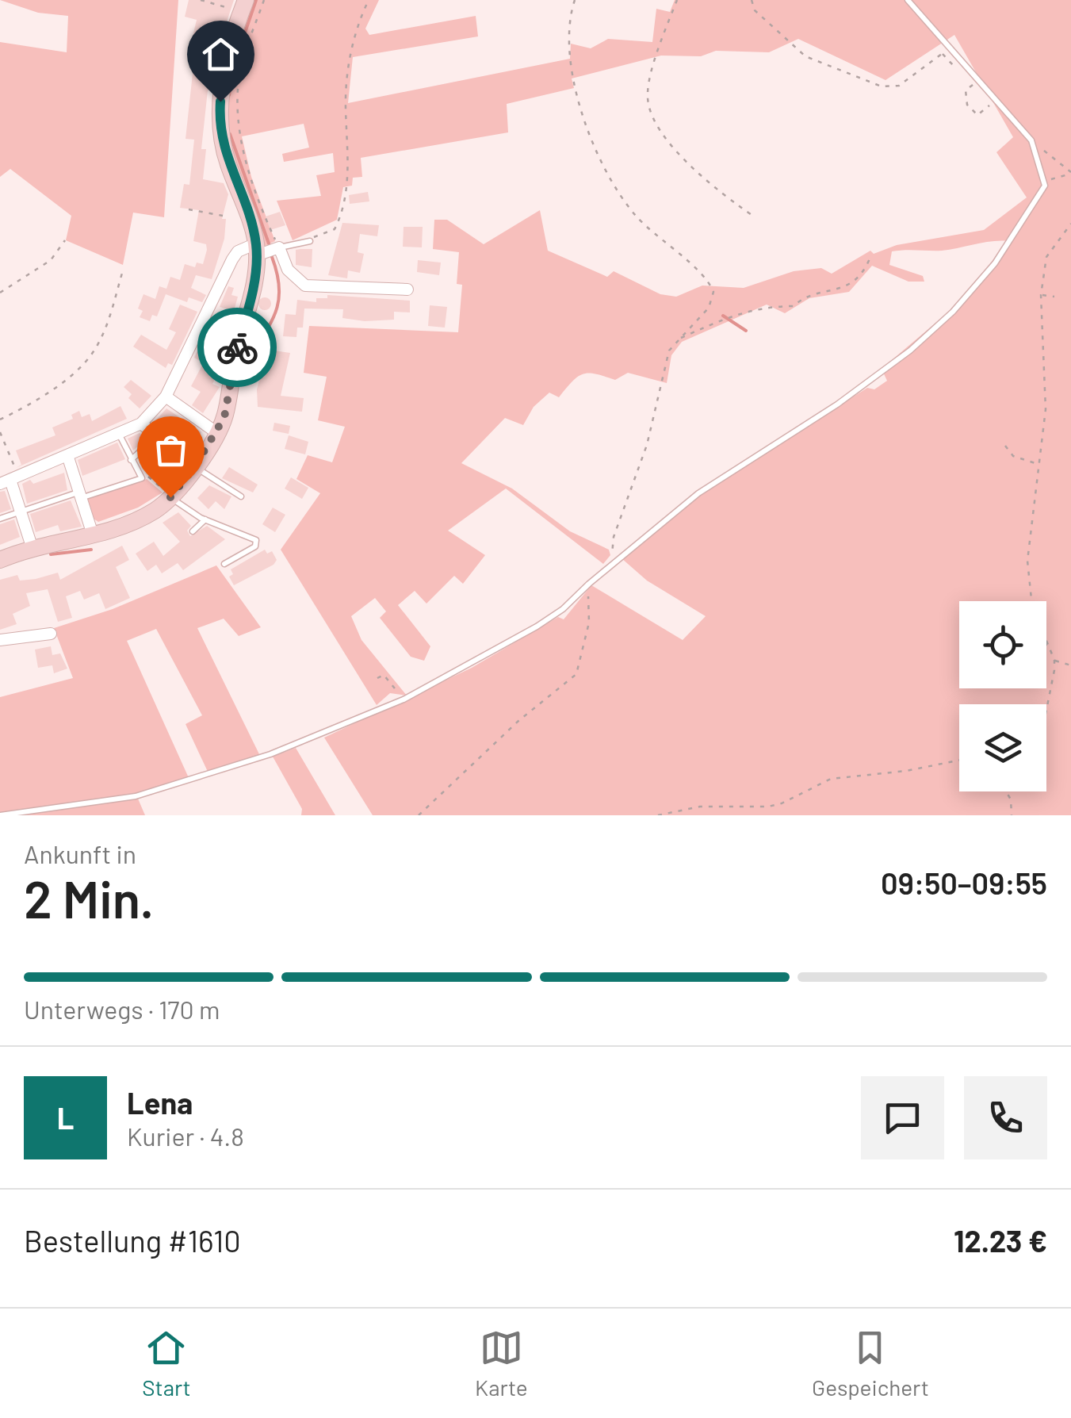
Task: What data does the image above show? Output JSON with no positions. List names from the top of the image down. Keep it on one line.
{"page":{"heading":["2 Min.","Ankunft in","09:50–09:55"],"panel":["Lena","Kurier · 4.8","Bestellung #1610","12.23 €"],"bar":"Unterwegs · 170 m","round":"L","tabs":["Start","Karte","Gespeichert"]}}
